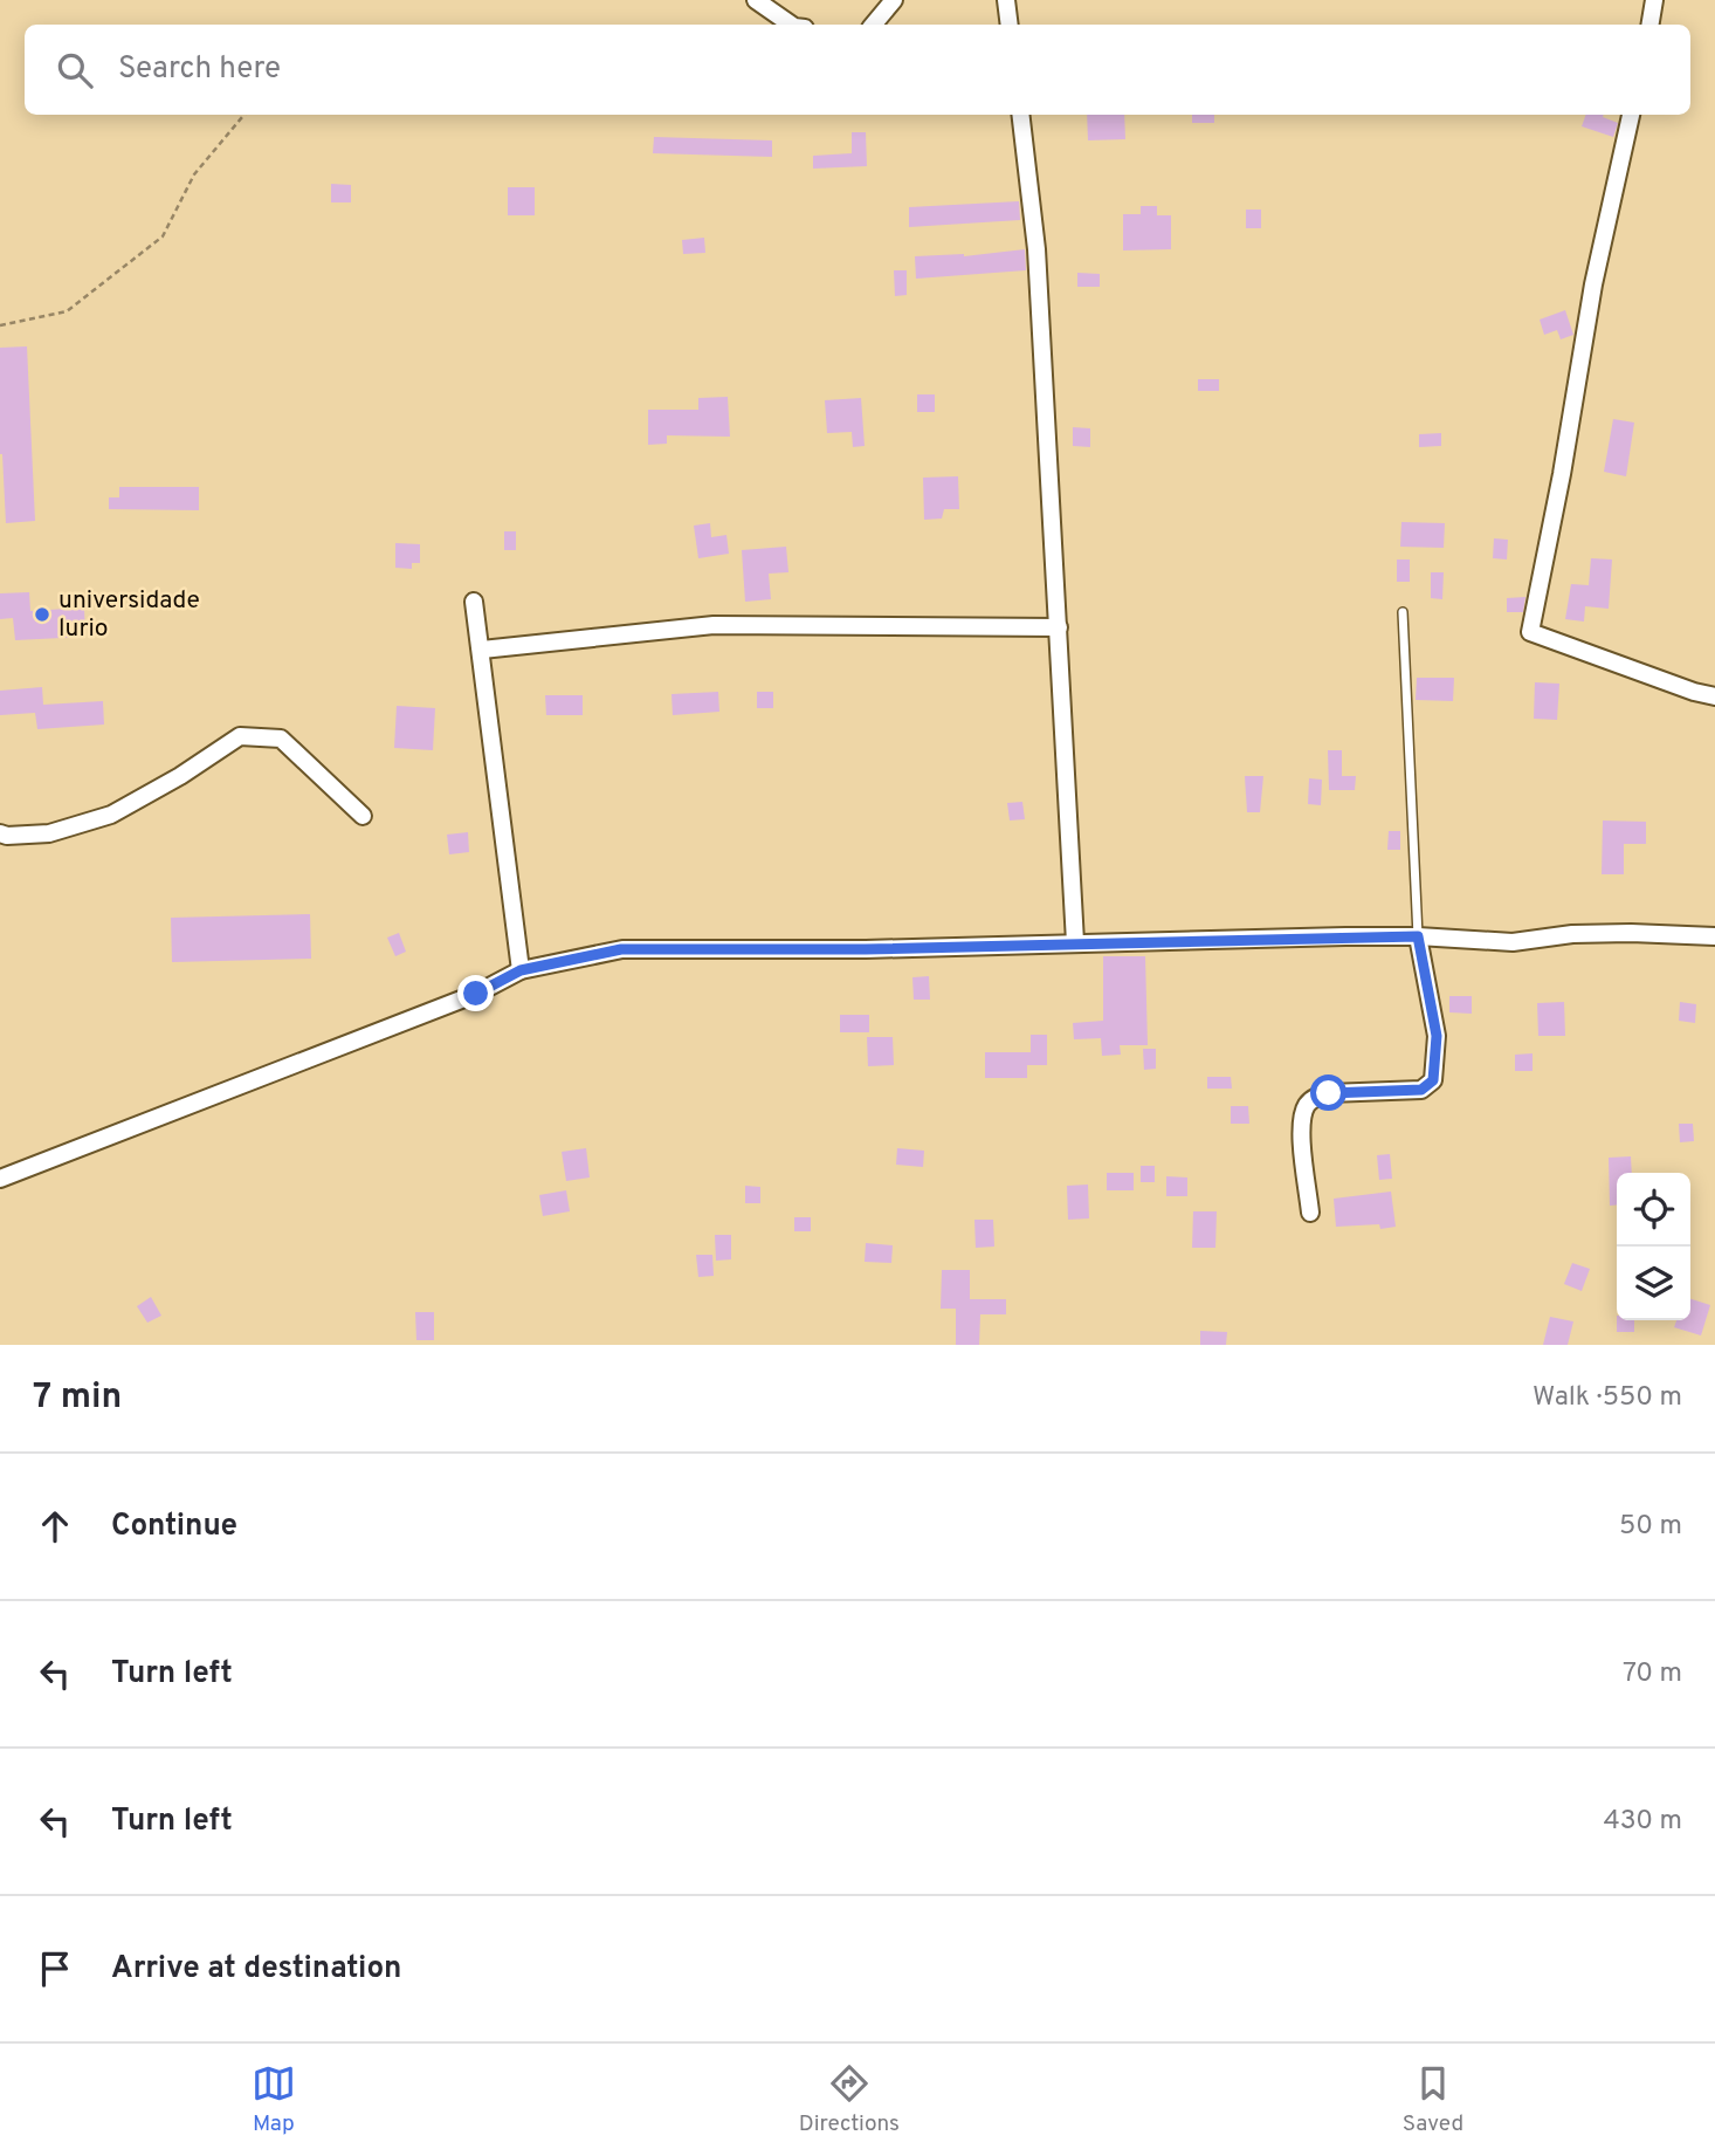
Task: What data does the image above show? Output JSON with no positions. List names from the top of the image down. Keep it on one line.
{"places":["universidade lurio"],"page":{"search":"Search here","heading":["7 min","Walk · 550 m"],"list":[["Continue","50 m"],["Turn left","70 m"],["Turn left","430 m"],"Arrive at destination"],"nav":["Map","Directions","Saved"]}}
